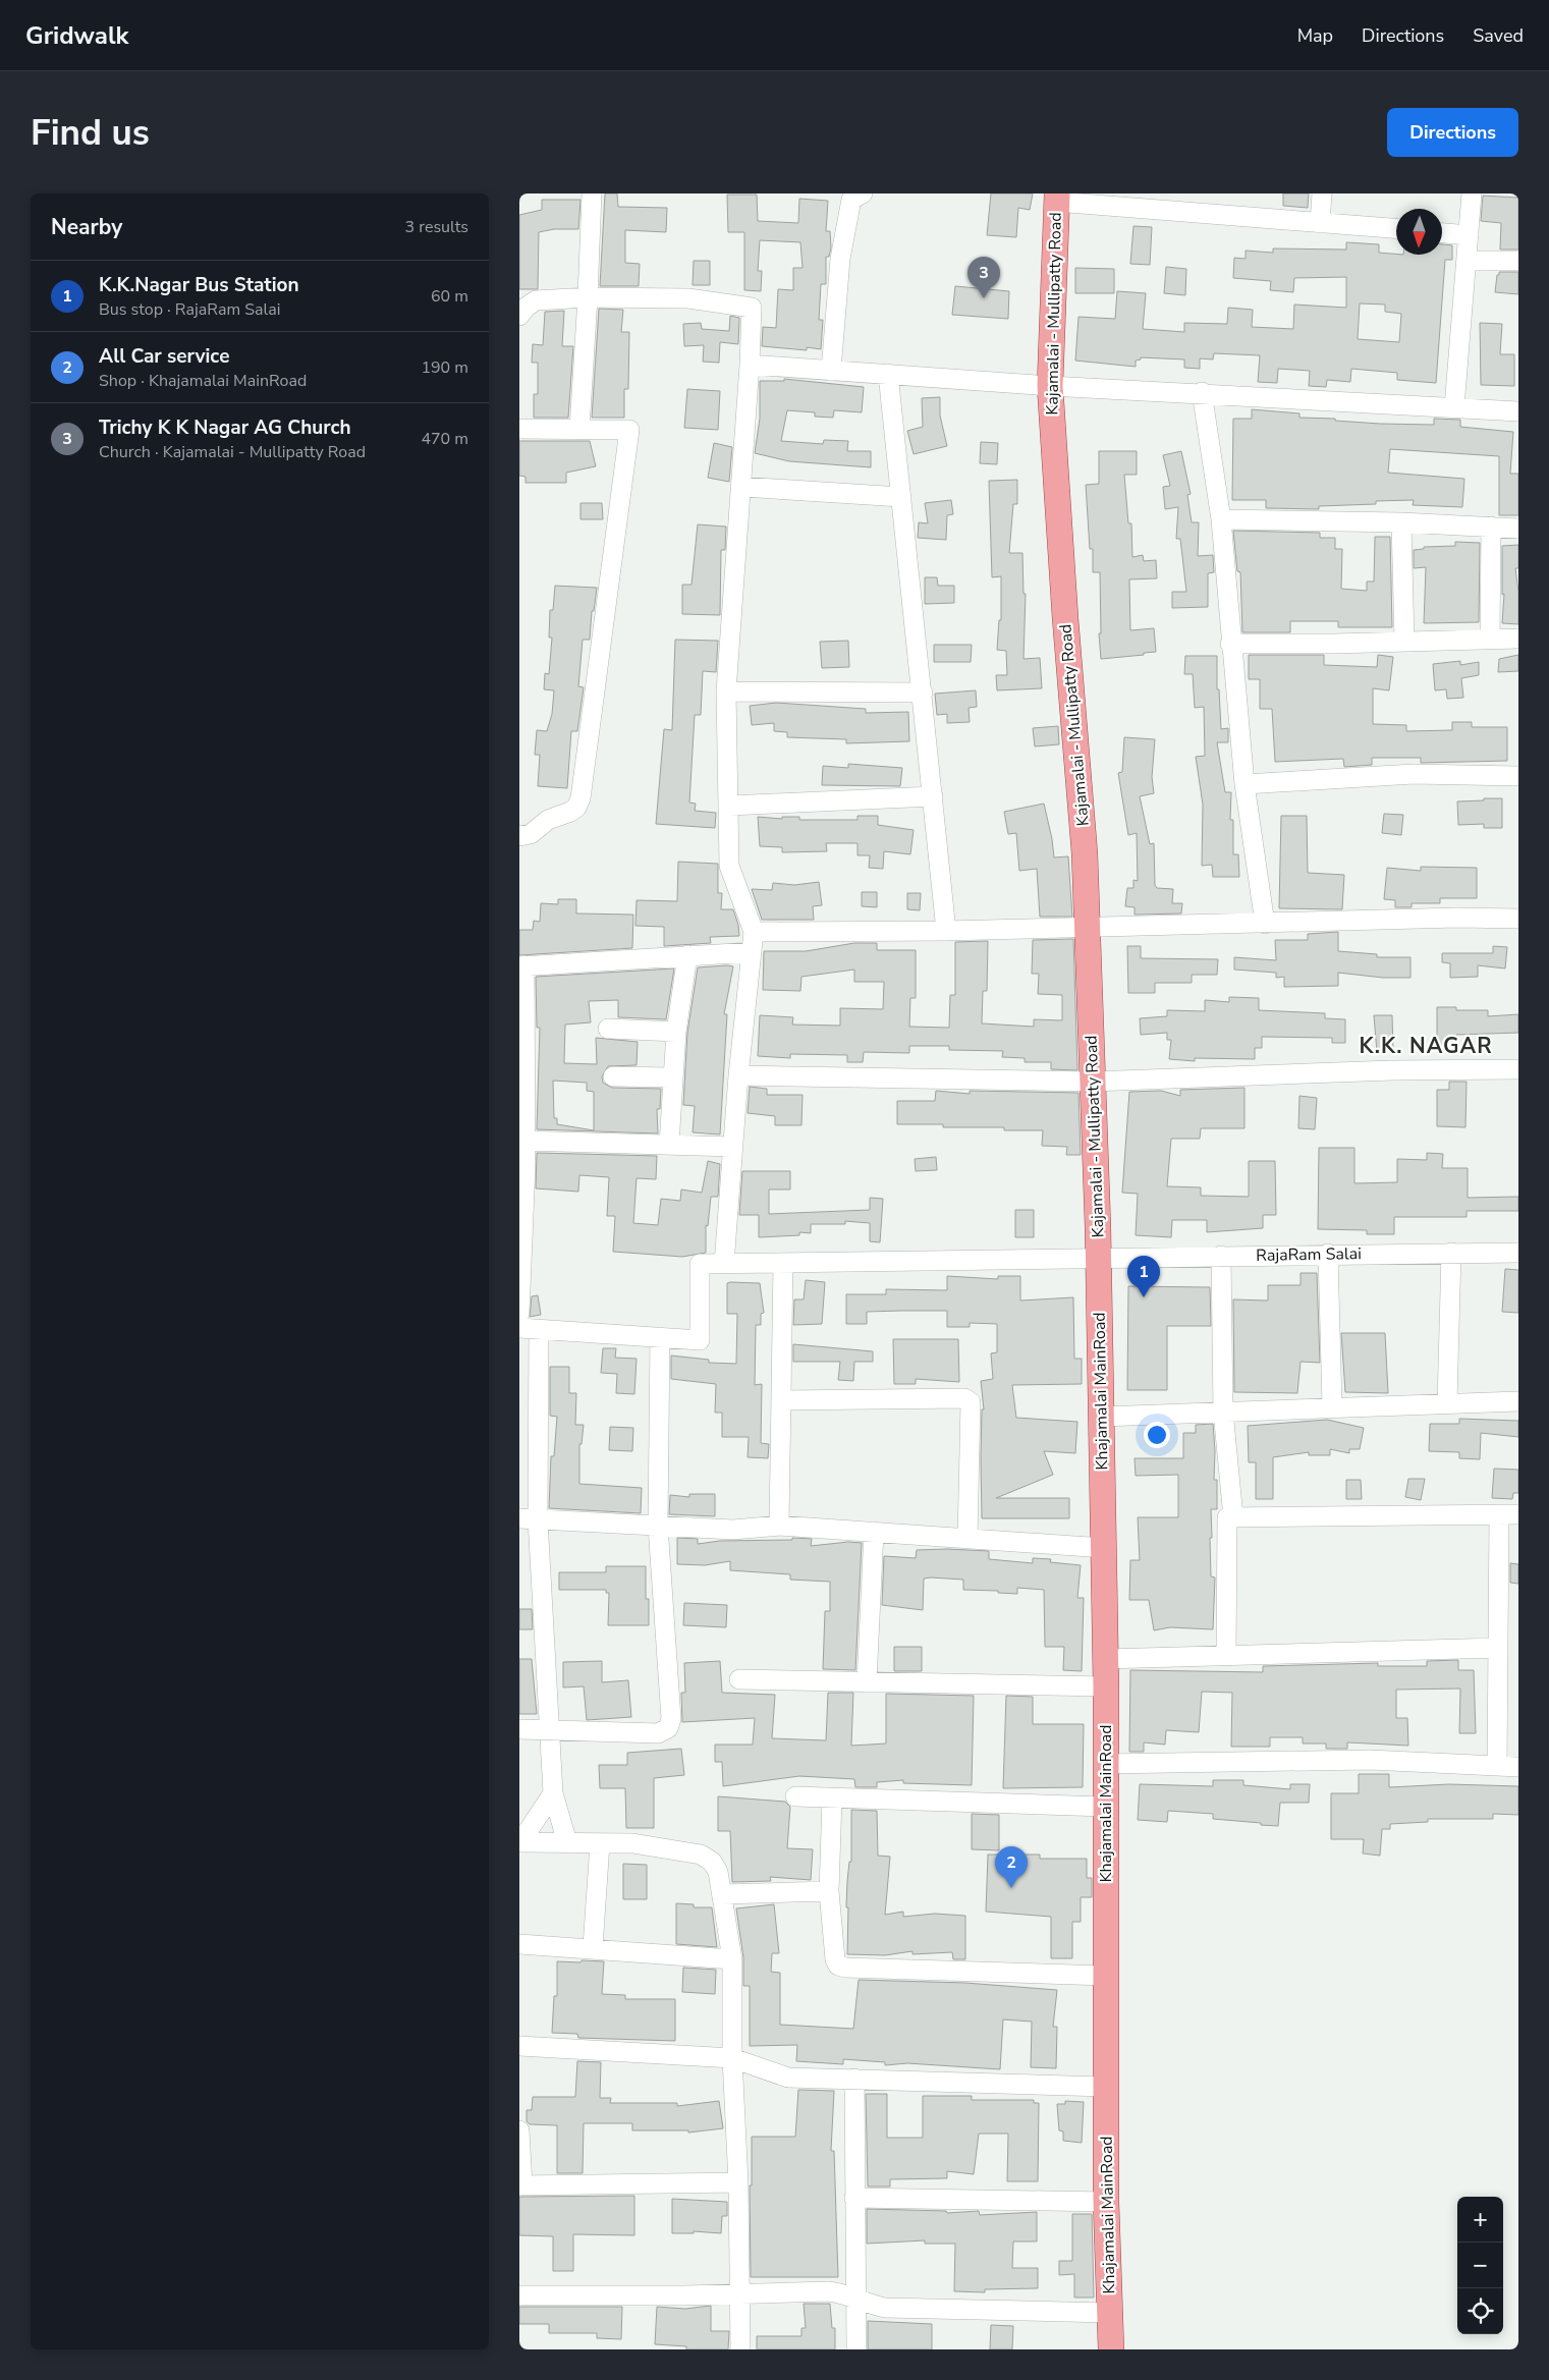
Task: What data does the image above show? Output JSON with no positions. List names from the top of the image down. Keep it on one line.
{"streets":{"main road":["Kajamalai - Mullipatty Road","Khajamalai MainRoad"],"street":["RajaRam Salai"]},"crossings":[["Kajamalai - Mullipatty Road","RajaRam Salai"],["Kajamalai - Mullipatty Road","Khajamalai MainRoad"],["RajaRam Salai","Khajamalai MainRoad"]],"districts":["K.K. NAGAR"],"north":"bottom","page":{"header":"Gridwalk","nav":["Map","Directions","Saved"],"buttons":"Directions","title":"Find us","heading":["Nearby","3 results"],"pins":["3","1","2"],"list":[{"mark":"1","name":"K.K.Nagar Bus Station","note":"Bus stop · RajaRam Salai","value":"60 m"},{"mark":"2","name":"All Car service","note":"Shop · Khajamalai MainRoad","value":"190 m"},{"mark":"3","name":"Trichy K K Nagar AG Church","note":"Church · Kajamalai - Mullipatty Road","value":"470 m"}],"map_buttons":["+","−"]}}
